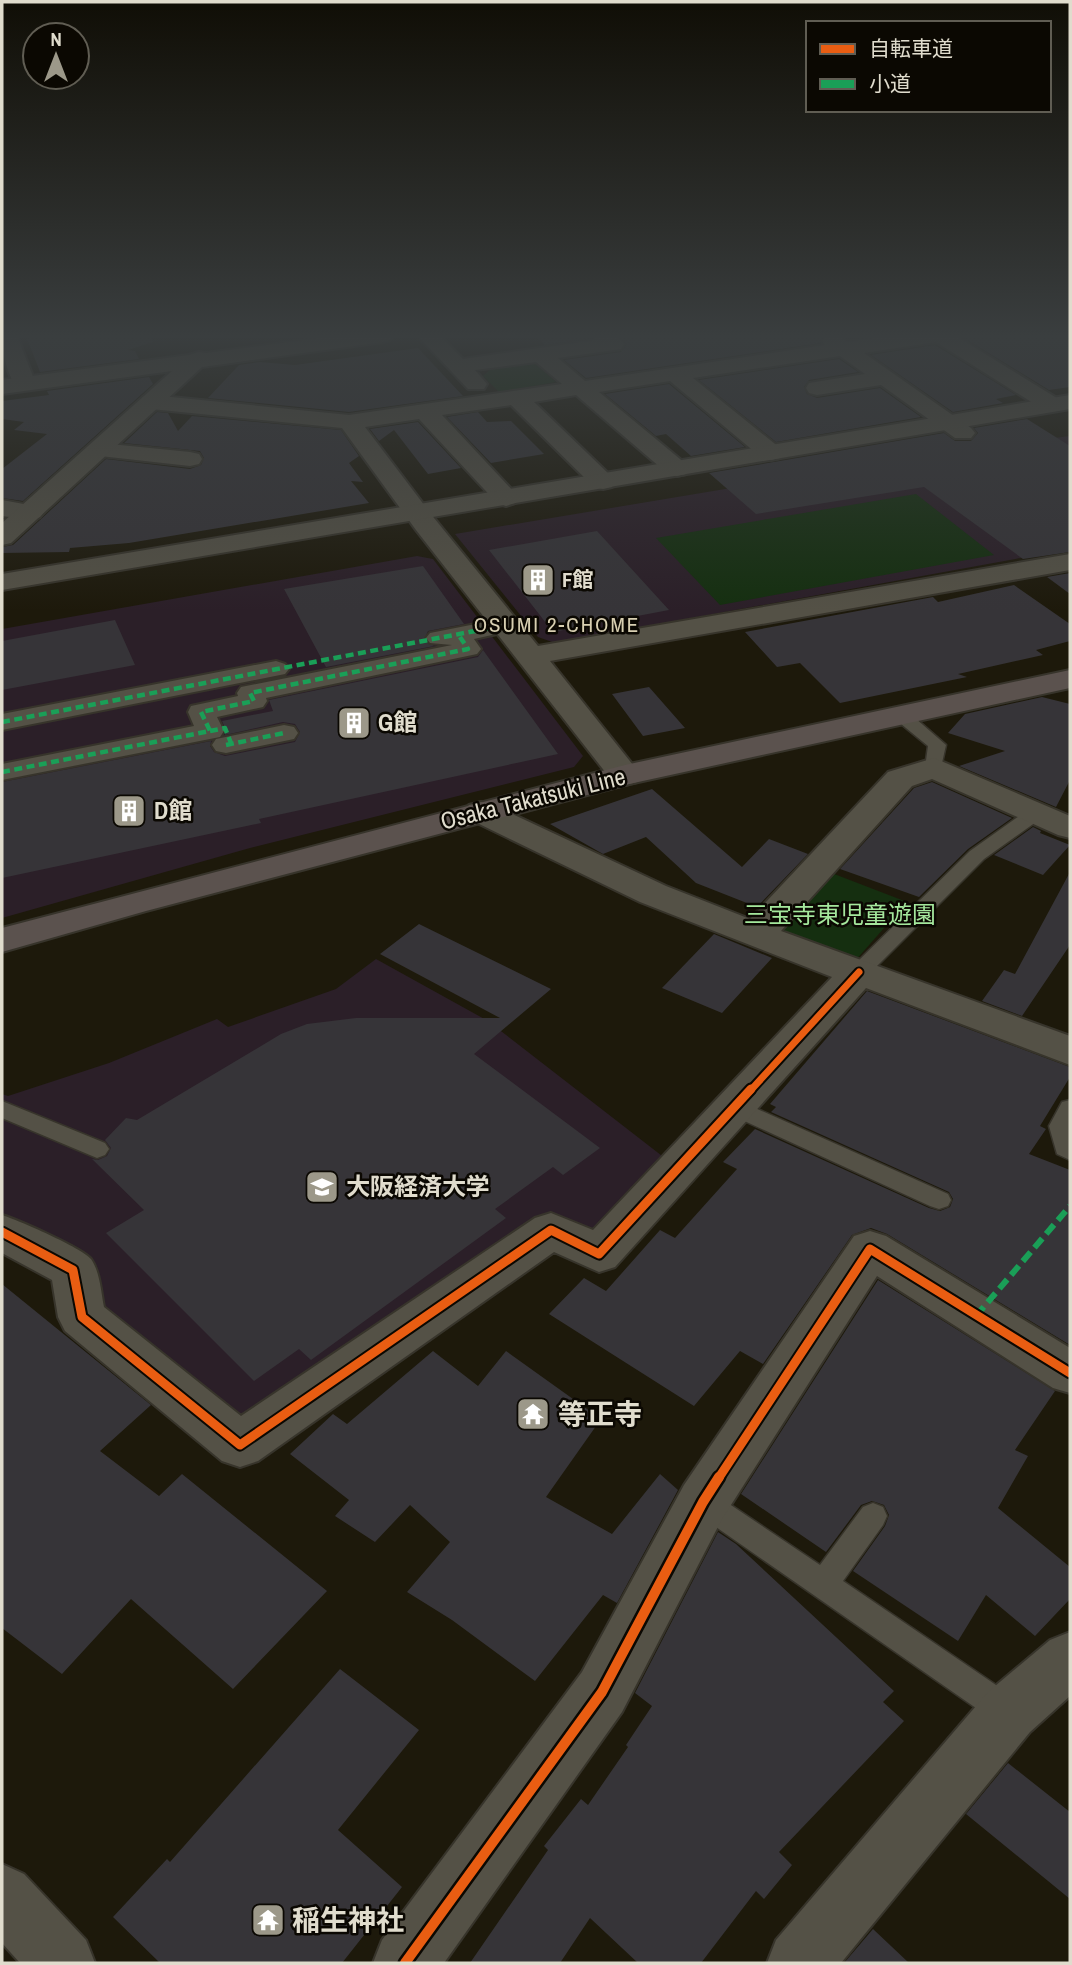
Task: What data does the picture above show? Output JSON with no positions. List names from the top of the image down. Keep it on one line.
{"streets":{"main road":["Osaka Takatsuki Line"]},"districts":["OSUMI 2-CHOME"],"parks":["三宝寺東児童遊園"],"places":{"building":["F館","G館","D館"],"school or university":["大阪経済大学"],"temple":["等正寺","稲生神社"]},"legend":["自転車道","小道"],"north":"top"}
